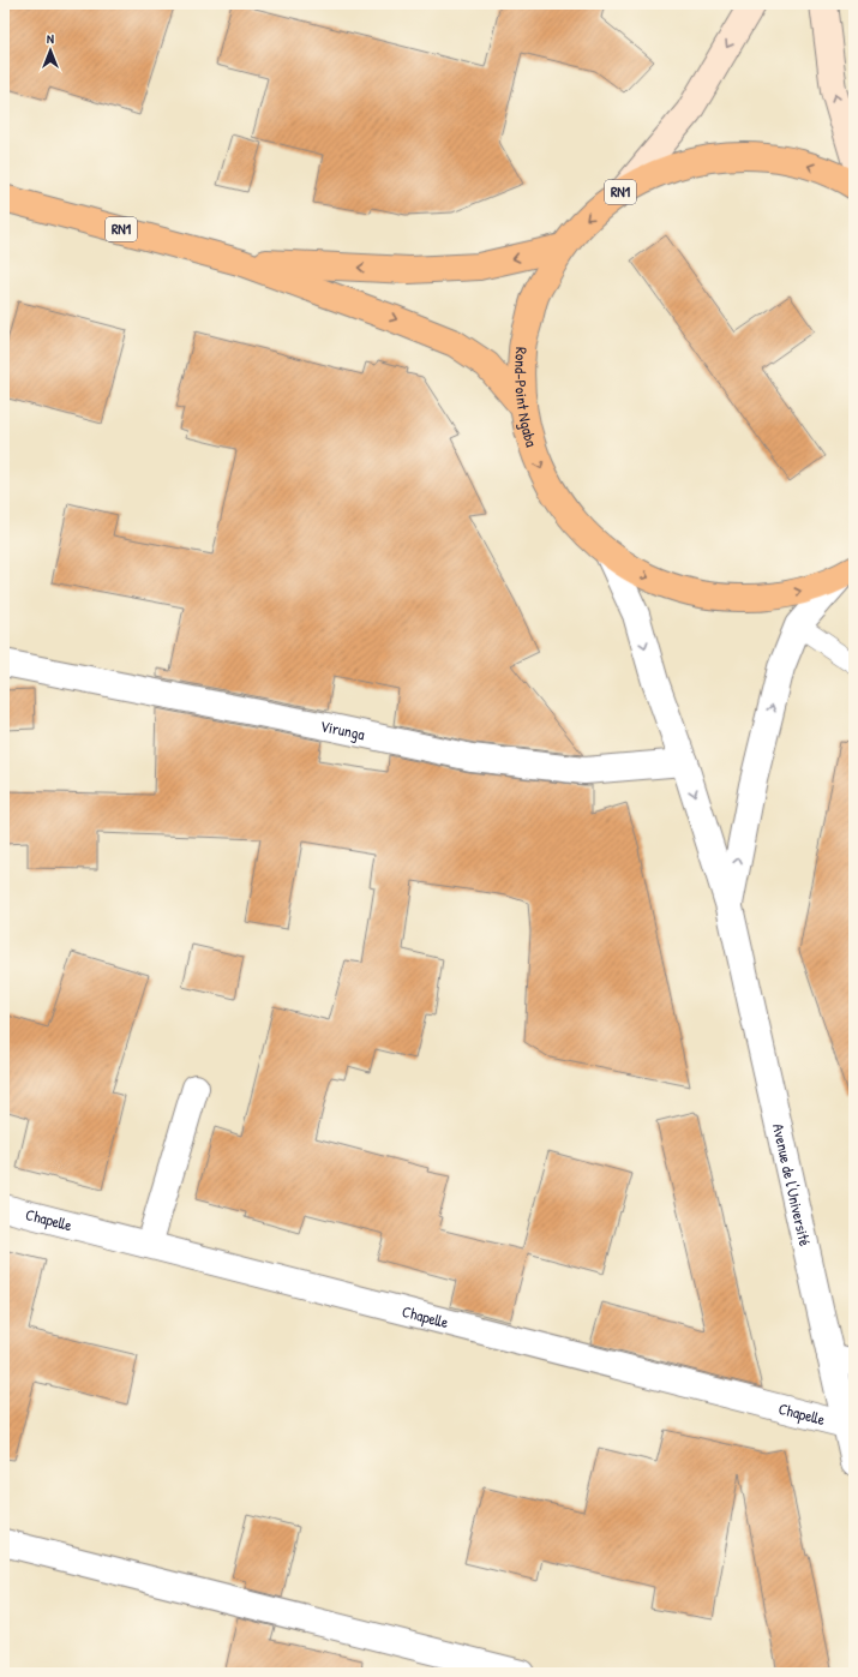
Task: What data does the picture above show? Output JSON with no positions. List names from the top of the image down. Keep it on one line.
{"streets":{"highway":["RN1","Rond-Point Ngaba"],"street":["Virunga","Avenue de l'Université","Chapelle"]},"crossings":[["RN1","Rond-Point Ngaba"],["Rond-Point Ngaba","Avenue de l'Université"],["Virunga","Avenue de l'Université"],["Avenue de l'Université","Chapelle"]],"one_way":["Avenue de l'Université"],"north":"top"}
